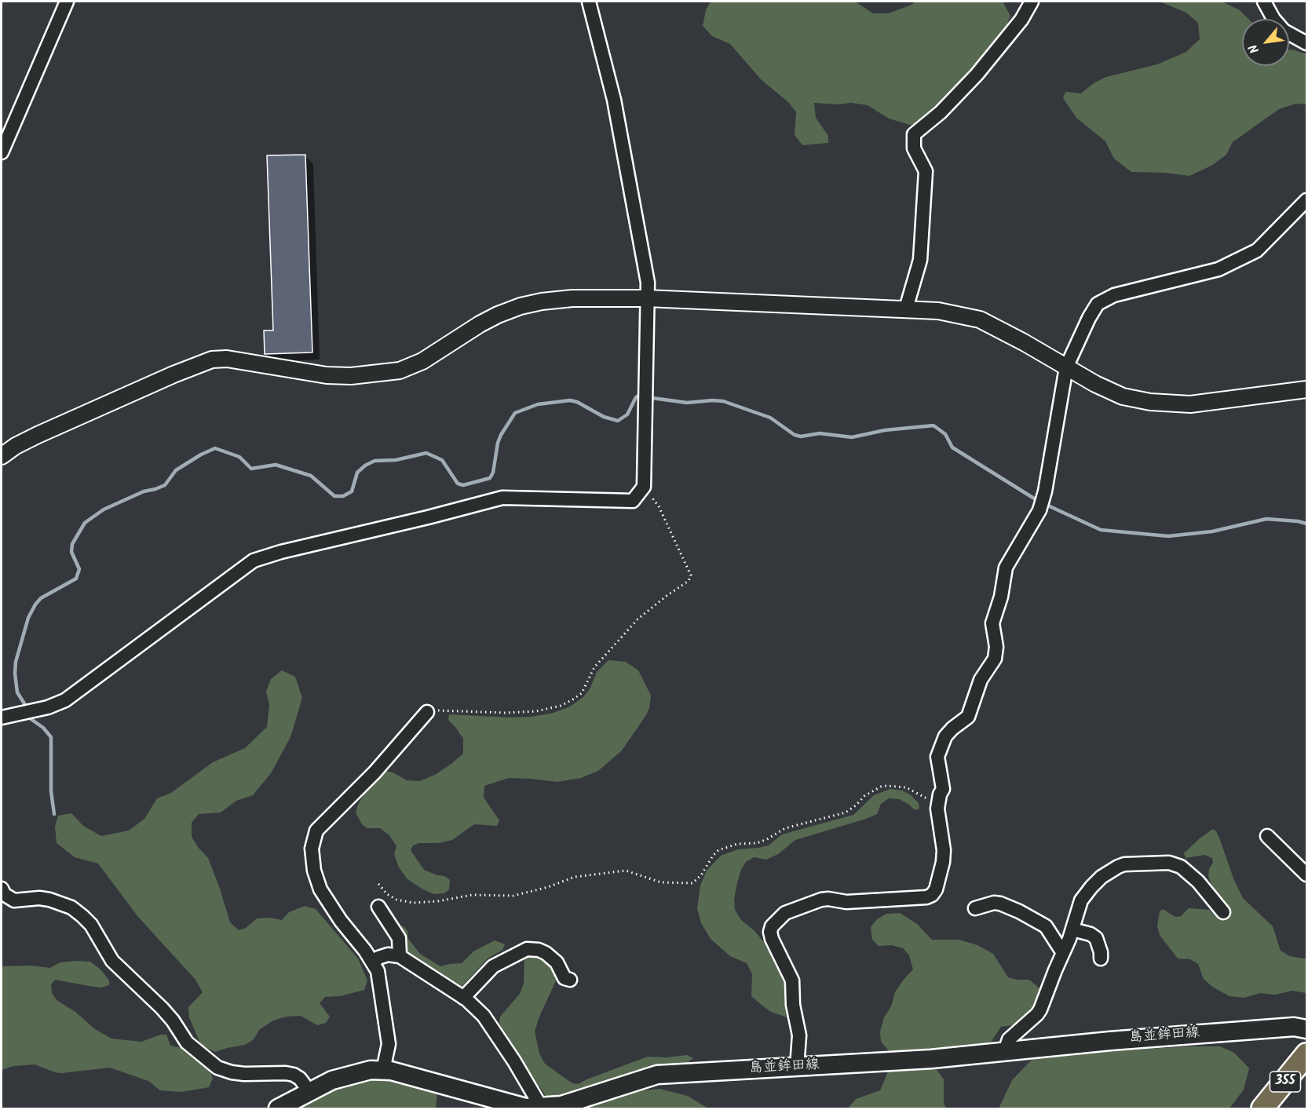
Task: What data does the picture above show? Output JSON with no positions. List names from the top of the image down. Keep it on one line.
{"streets":{"highway":["355"],"main road":["島並鉾田線"]},"north":"bottom left"}
